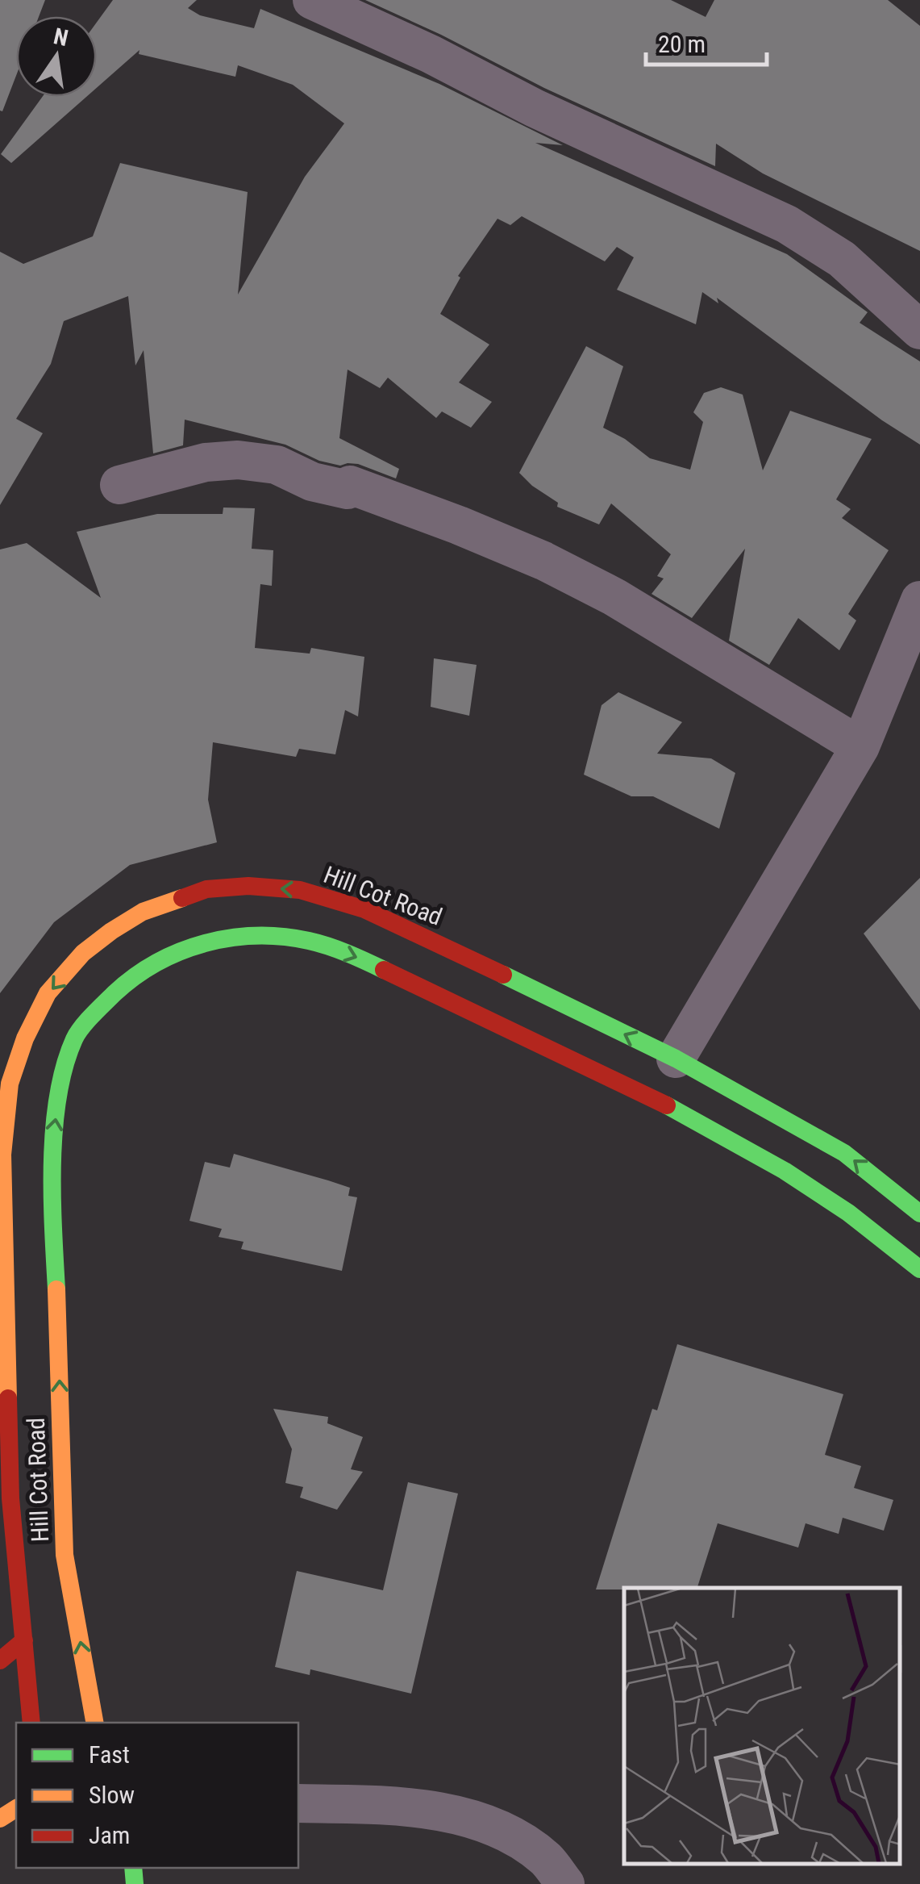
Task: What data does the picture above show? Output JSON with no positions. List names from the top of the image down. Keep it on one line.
{"streets":{"main road":["Hill Cot Road"]},"legend":["Fast","Slow","Jam"],"scale_bar":"20 m","north":"top"}
